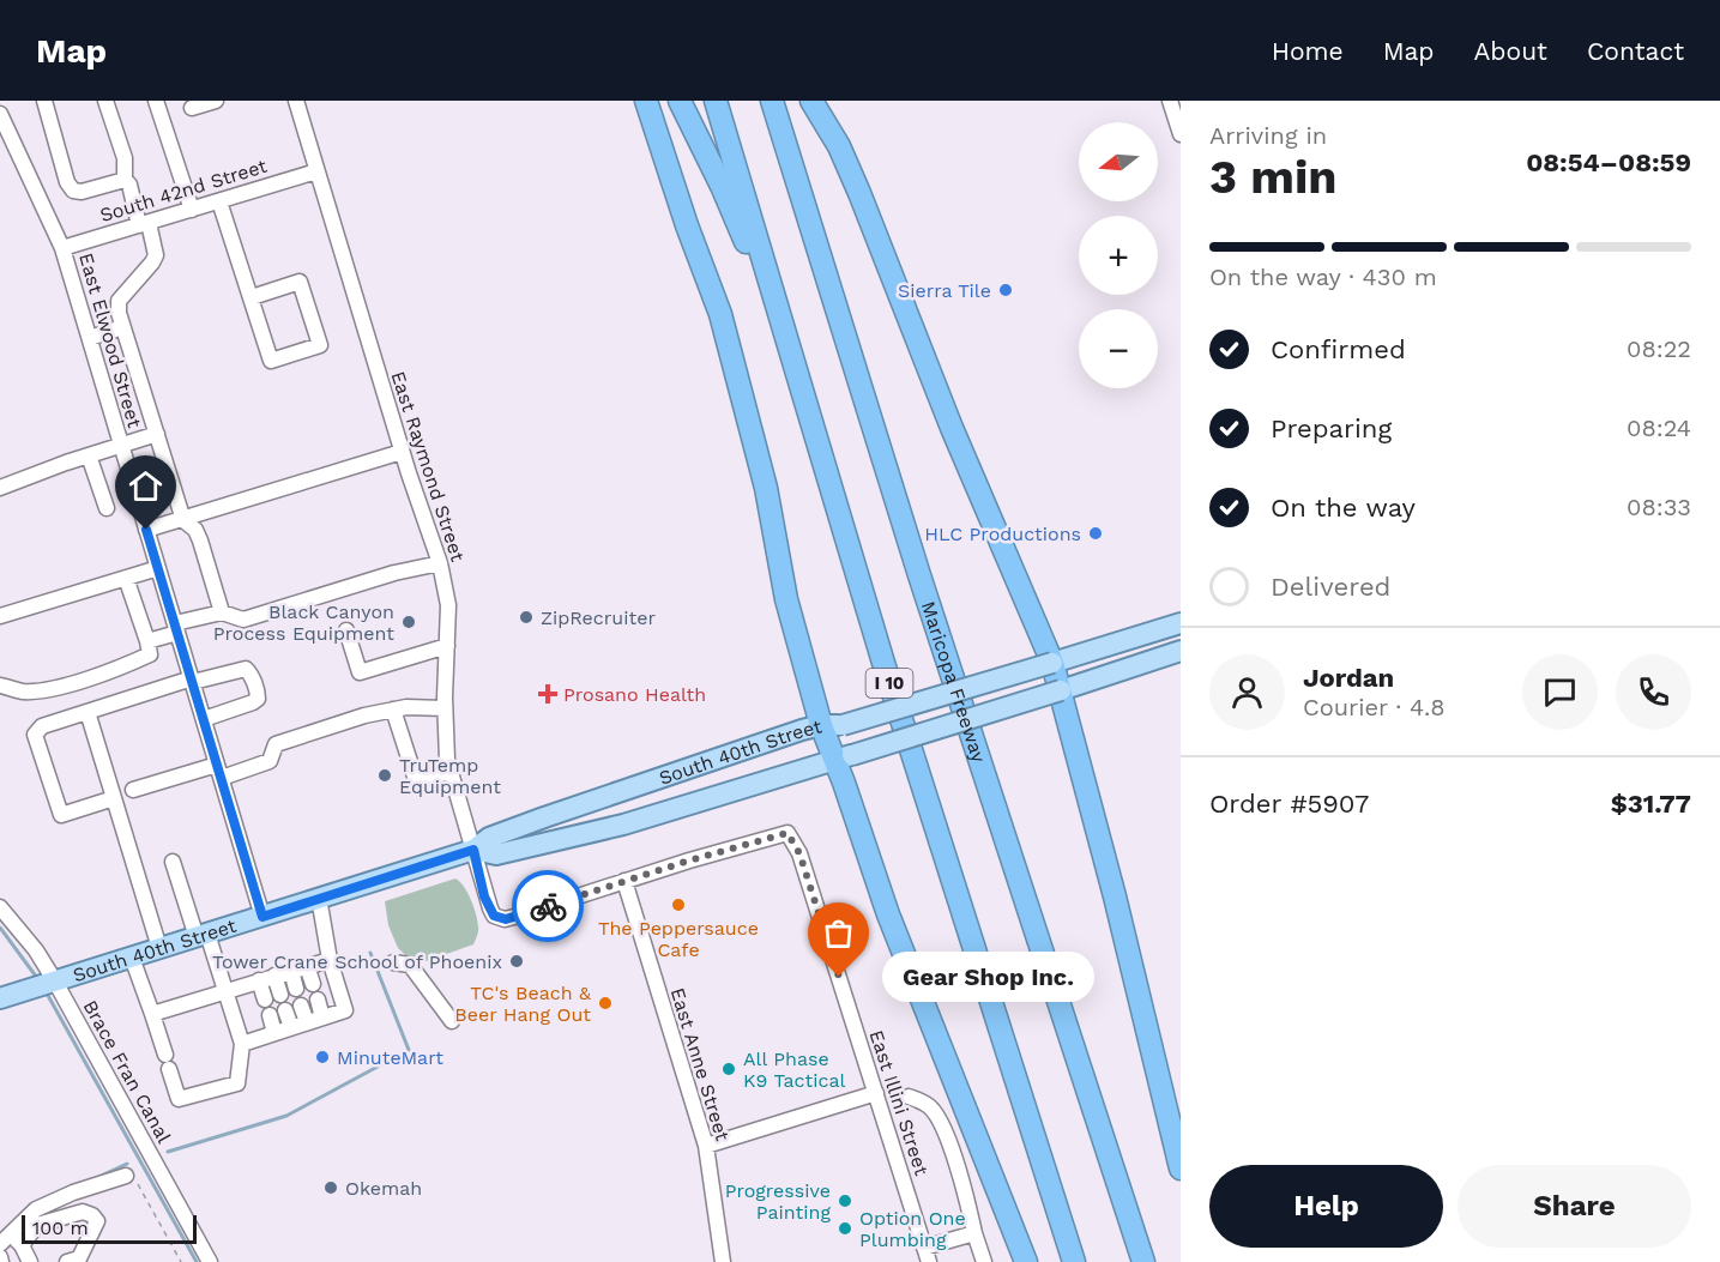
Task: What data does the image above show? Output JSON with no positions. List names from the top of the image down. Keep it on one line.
{"streets":{"highway":["Maricopa Freeway","I 10"],"main road":["South 40th Street"],"street":["South 42nd Street","East Elwood Street","East Raymond Street","East Anne Street","Brace Fran Canal","East Illini Street"]},"crossings":[["South 42nd Street","East Elwood Street"],["South 42nd Street","East Raymond Street"],["East Elwood Street","South 40th Street"],["East Raymond Street","South 40th Street"],["South 40th Street","Brace Fran Canal"],["East Anne Street","East Illini Street"]],"places":{"other":["Sierra Tile","HLC Productions","ZipRecruiter","Black Canyon Process Equipment","TruTemp Equipment","The Peppersauce Cafe","Tower Crane School of Phoenix","Gear Shop Inc.","TC's Beach & Beer Hang Out","MinuteMart","All Phase K9 Tactical","Okemah","Progressive Painting","Option One Plumbing"],"health":["Prosano Health"]},"scale_bar":"100 m","north":"left","page":{"header":"Map","nav":["Home","Map","About","Contact"],"heading":["3 min","Arriving in","08:54–08:59"],"panel":["Jordan","Courier · 4.8","Order #5907","$31.77"],"map_buttons":["+","−"],"bar":"On the way · 430 m","list":[["Confirmed","08:22"],["Preparing","08:24"],["On the way","08:33"],"Delivered"],"bubble":"Gear Shop Inc.","buttons":["Help","Share"],"scale":"100 m"}}
